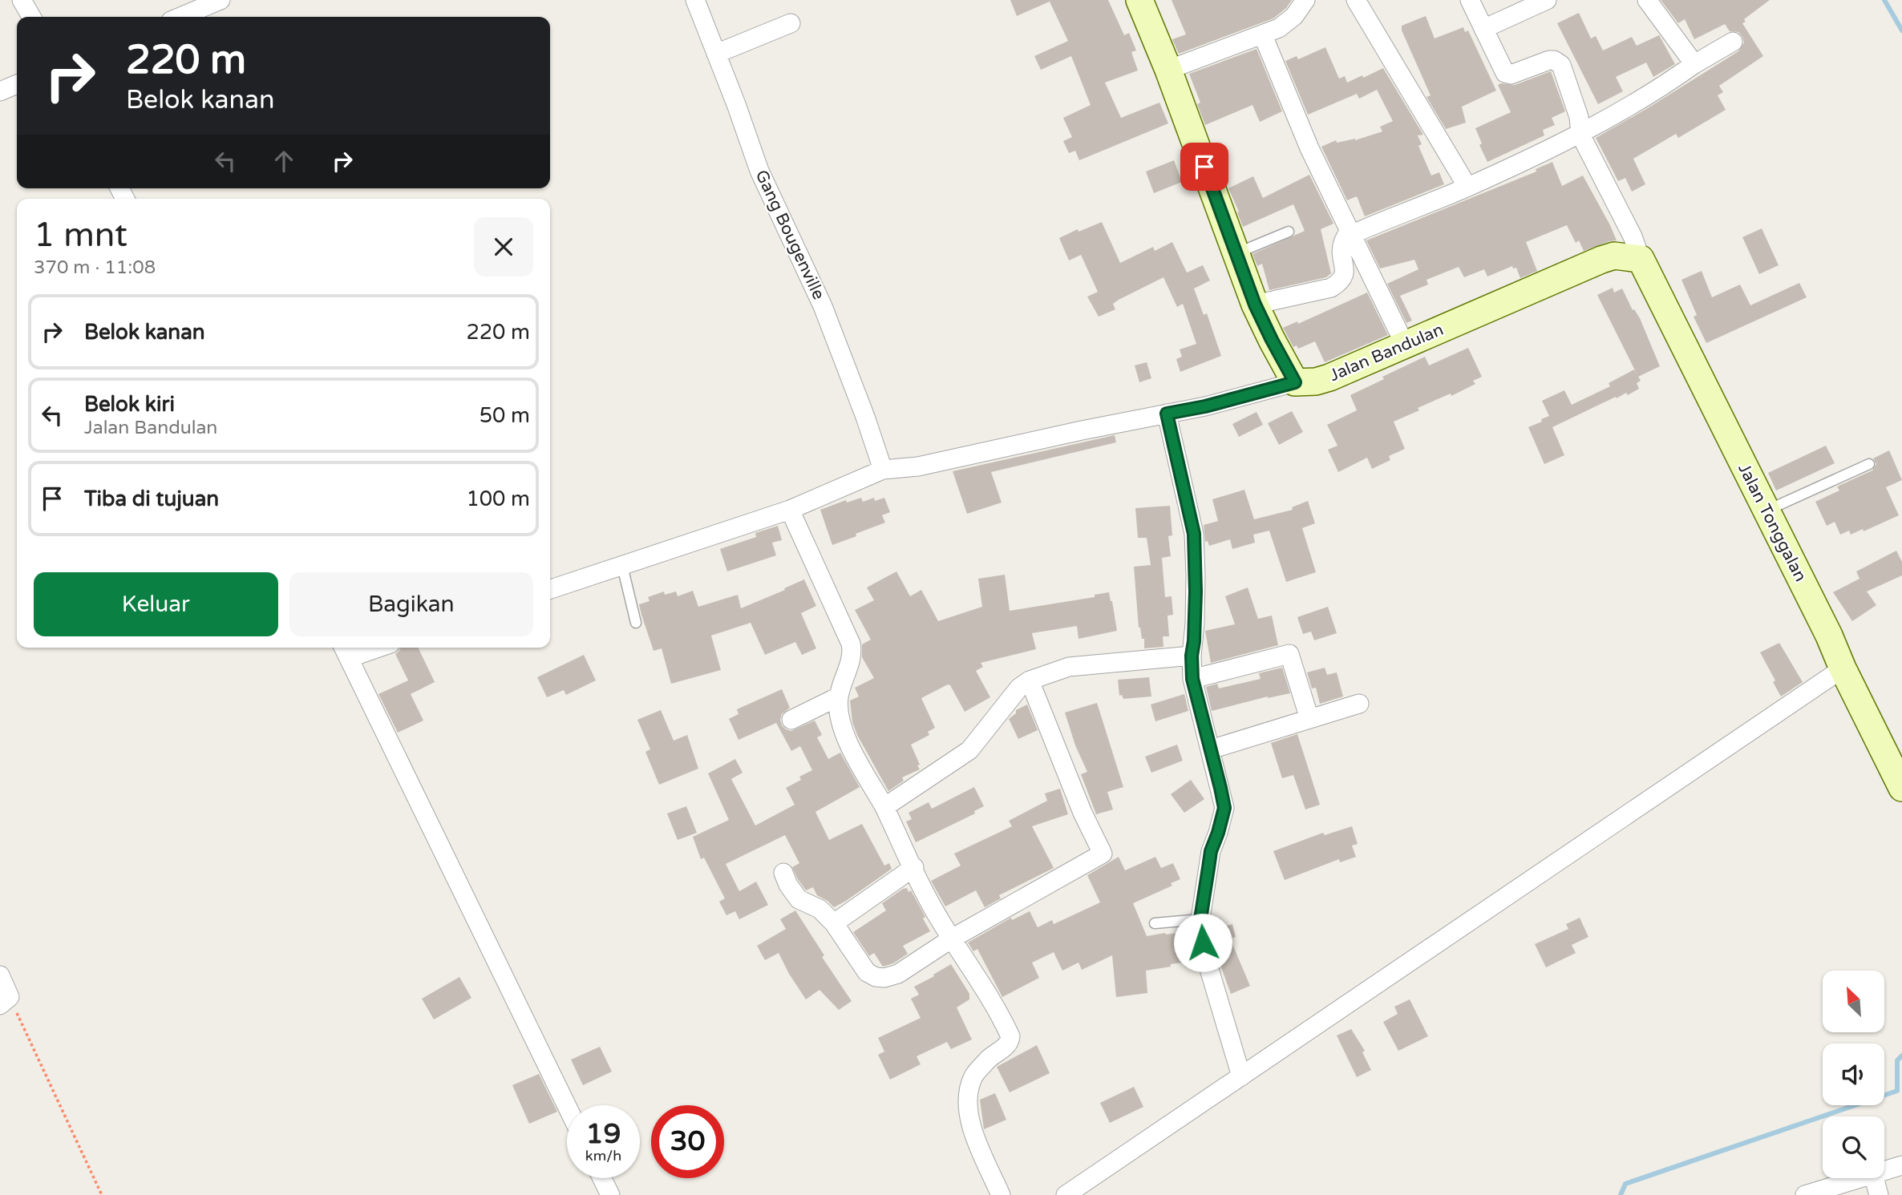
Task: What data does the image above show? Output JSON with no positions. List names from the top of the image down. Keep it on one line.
{"streets":{"street":["Gang Bougenville","Jalan Bandulan","Jalan Tonggalan"]},"crossings":[["Jalan Bandulan","Jalan Tonggalan"]],"north":"top left","page":{"turn":["220 m","Belok kanan"],"heading":["1 mnt","370 m · 11:08"],"list":[{"name":"Belok kanan","value":"220 m"},{"name":"Belok kiri","note":"Jalan Bandulan","value":"50 m"},{"name":"Tiba di tujuan","value":"100 m"}],"buttons":["Keluar","Bagikan"],"speed":"19 km/h","limit":"30"}}
